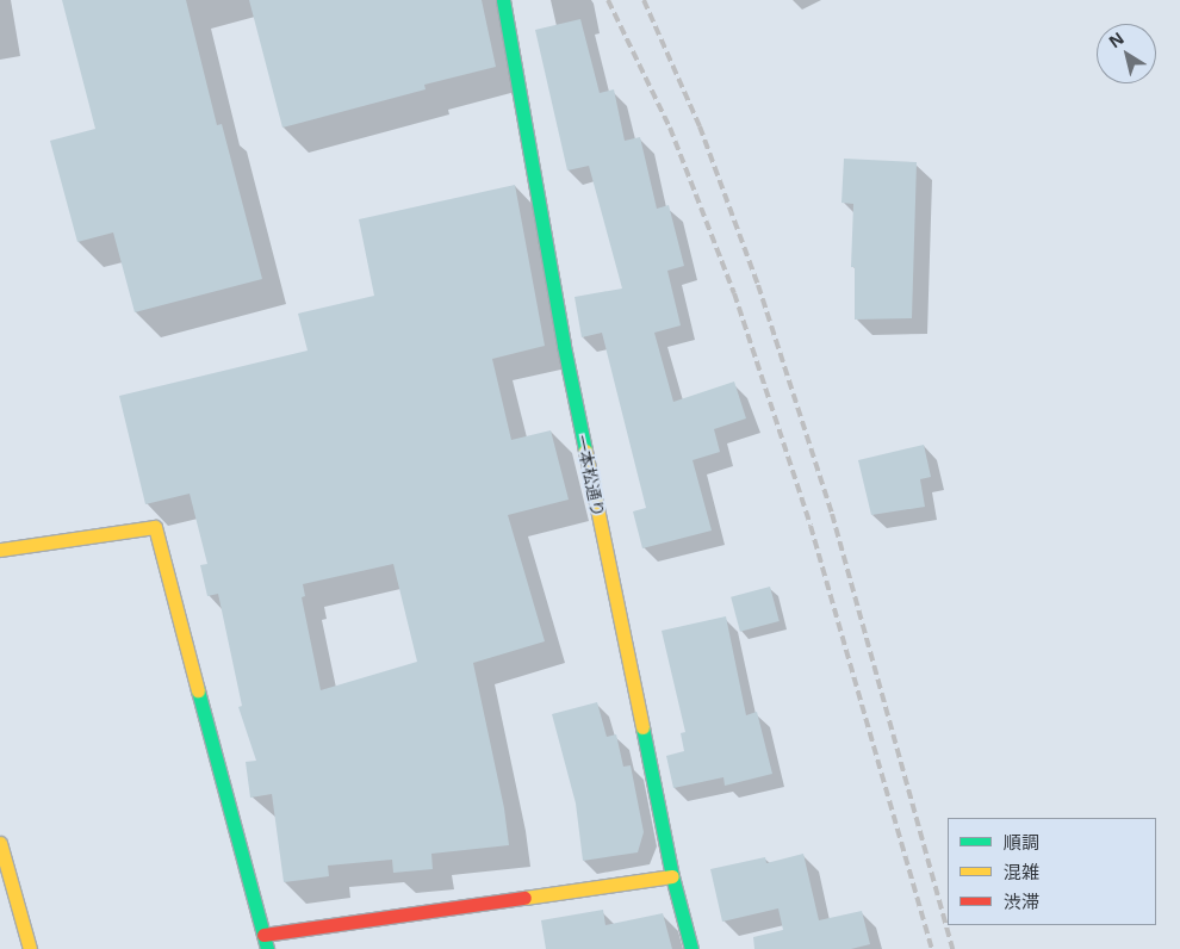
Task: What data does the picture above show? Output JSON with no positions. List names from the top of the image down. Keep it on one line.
{"streets":{"street":["一本松通り"]},"legend":["順調","混雑","渋滞"],"north":"top left"}
